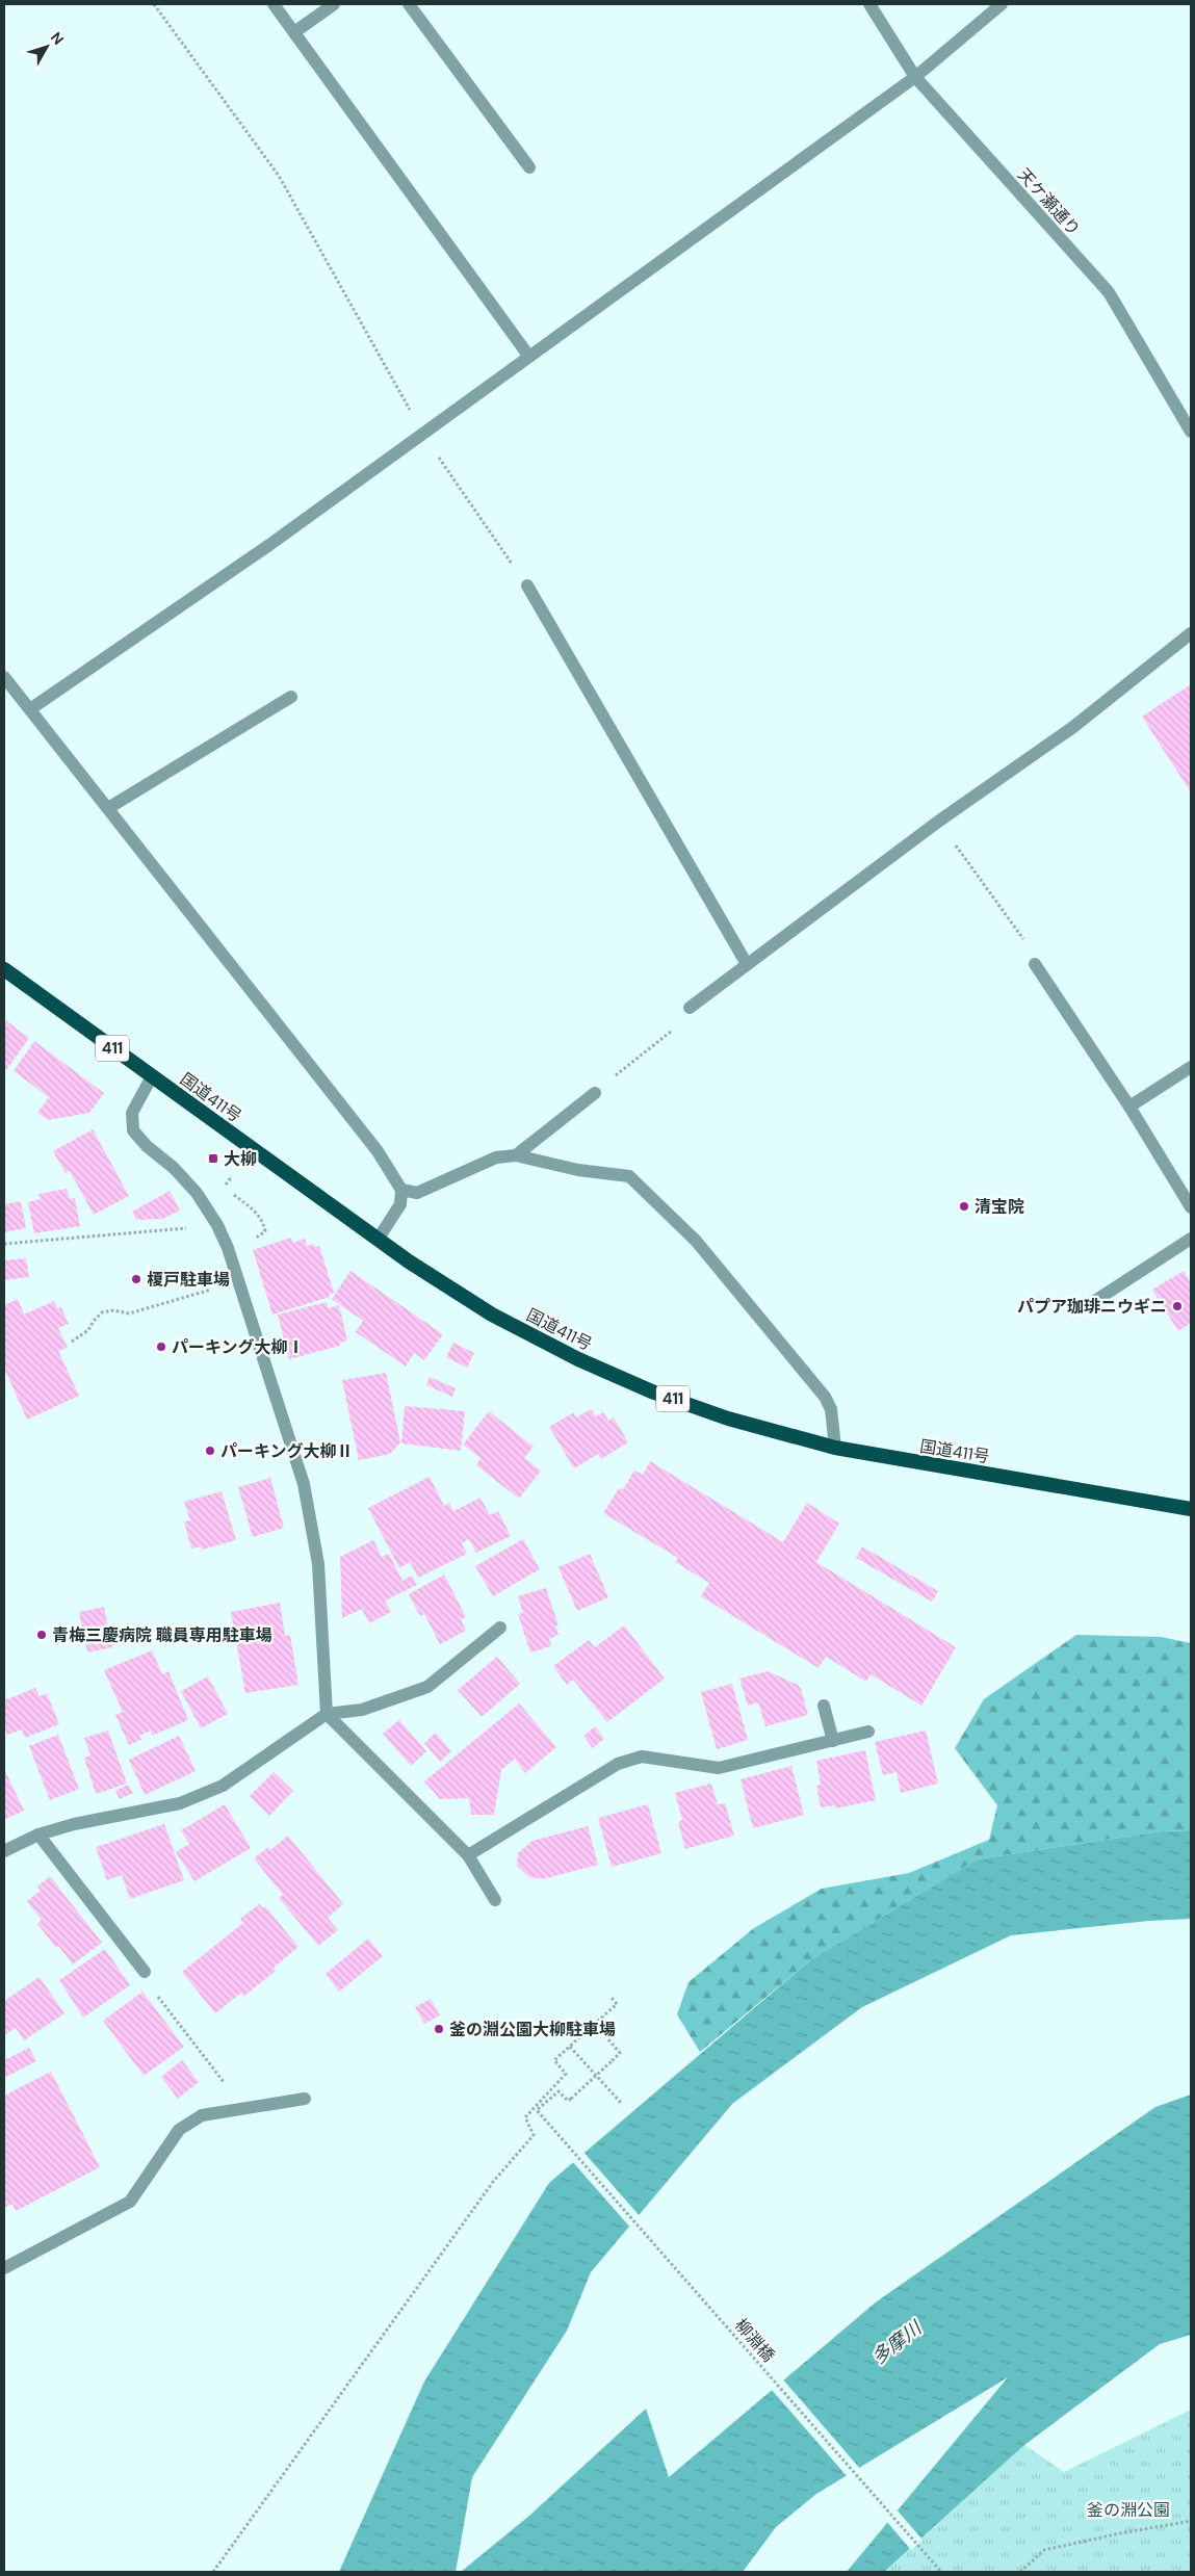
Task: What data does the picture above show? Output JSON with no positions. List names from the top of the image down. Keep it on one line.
{"streets":{"highway":["411","国道411号"],"street":["天ケ瀬通り"],"path":["柳淵橋"]},"water":["多摩川"],"parks":["釜の淵公園"],"places":{"transit":["大柳"],"other":["清宝院","榎戸駐車場","パプア珈琲ニウギニ","パーキング大柳Ⅰ","パーキング大柳Ⅱ","青梅三慶病院 職員専用駐車場","釜の淵公園大柳駐車場"]},"north":"top right"}
